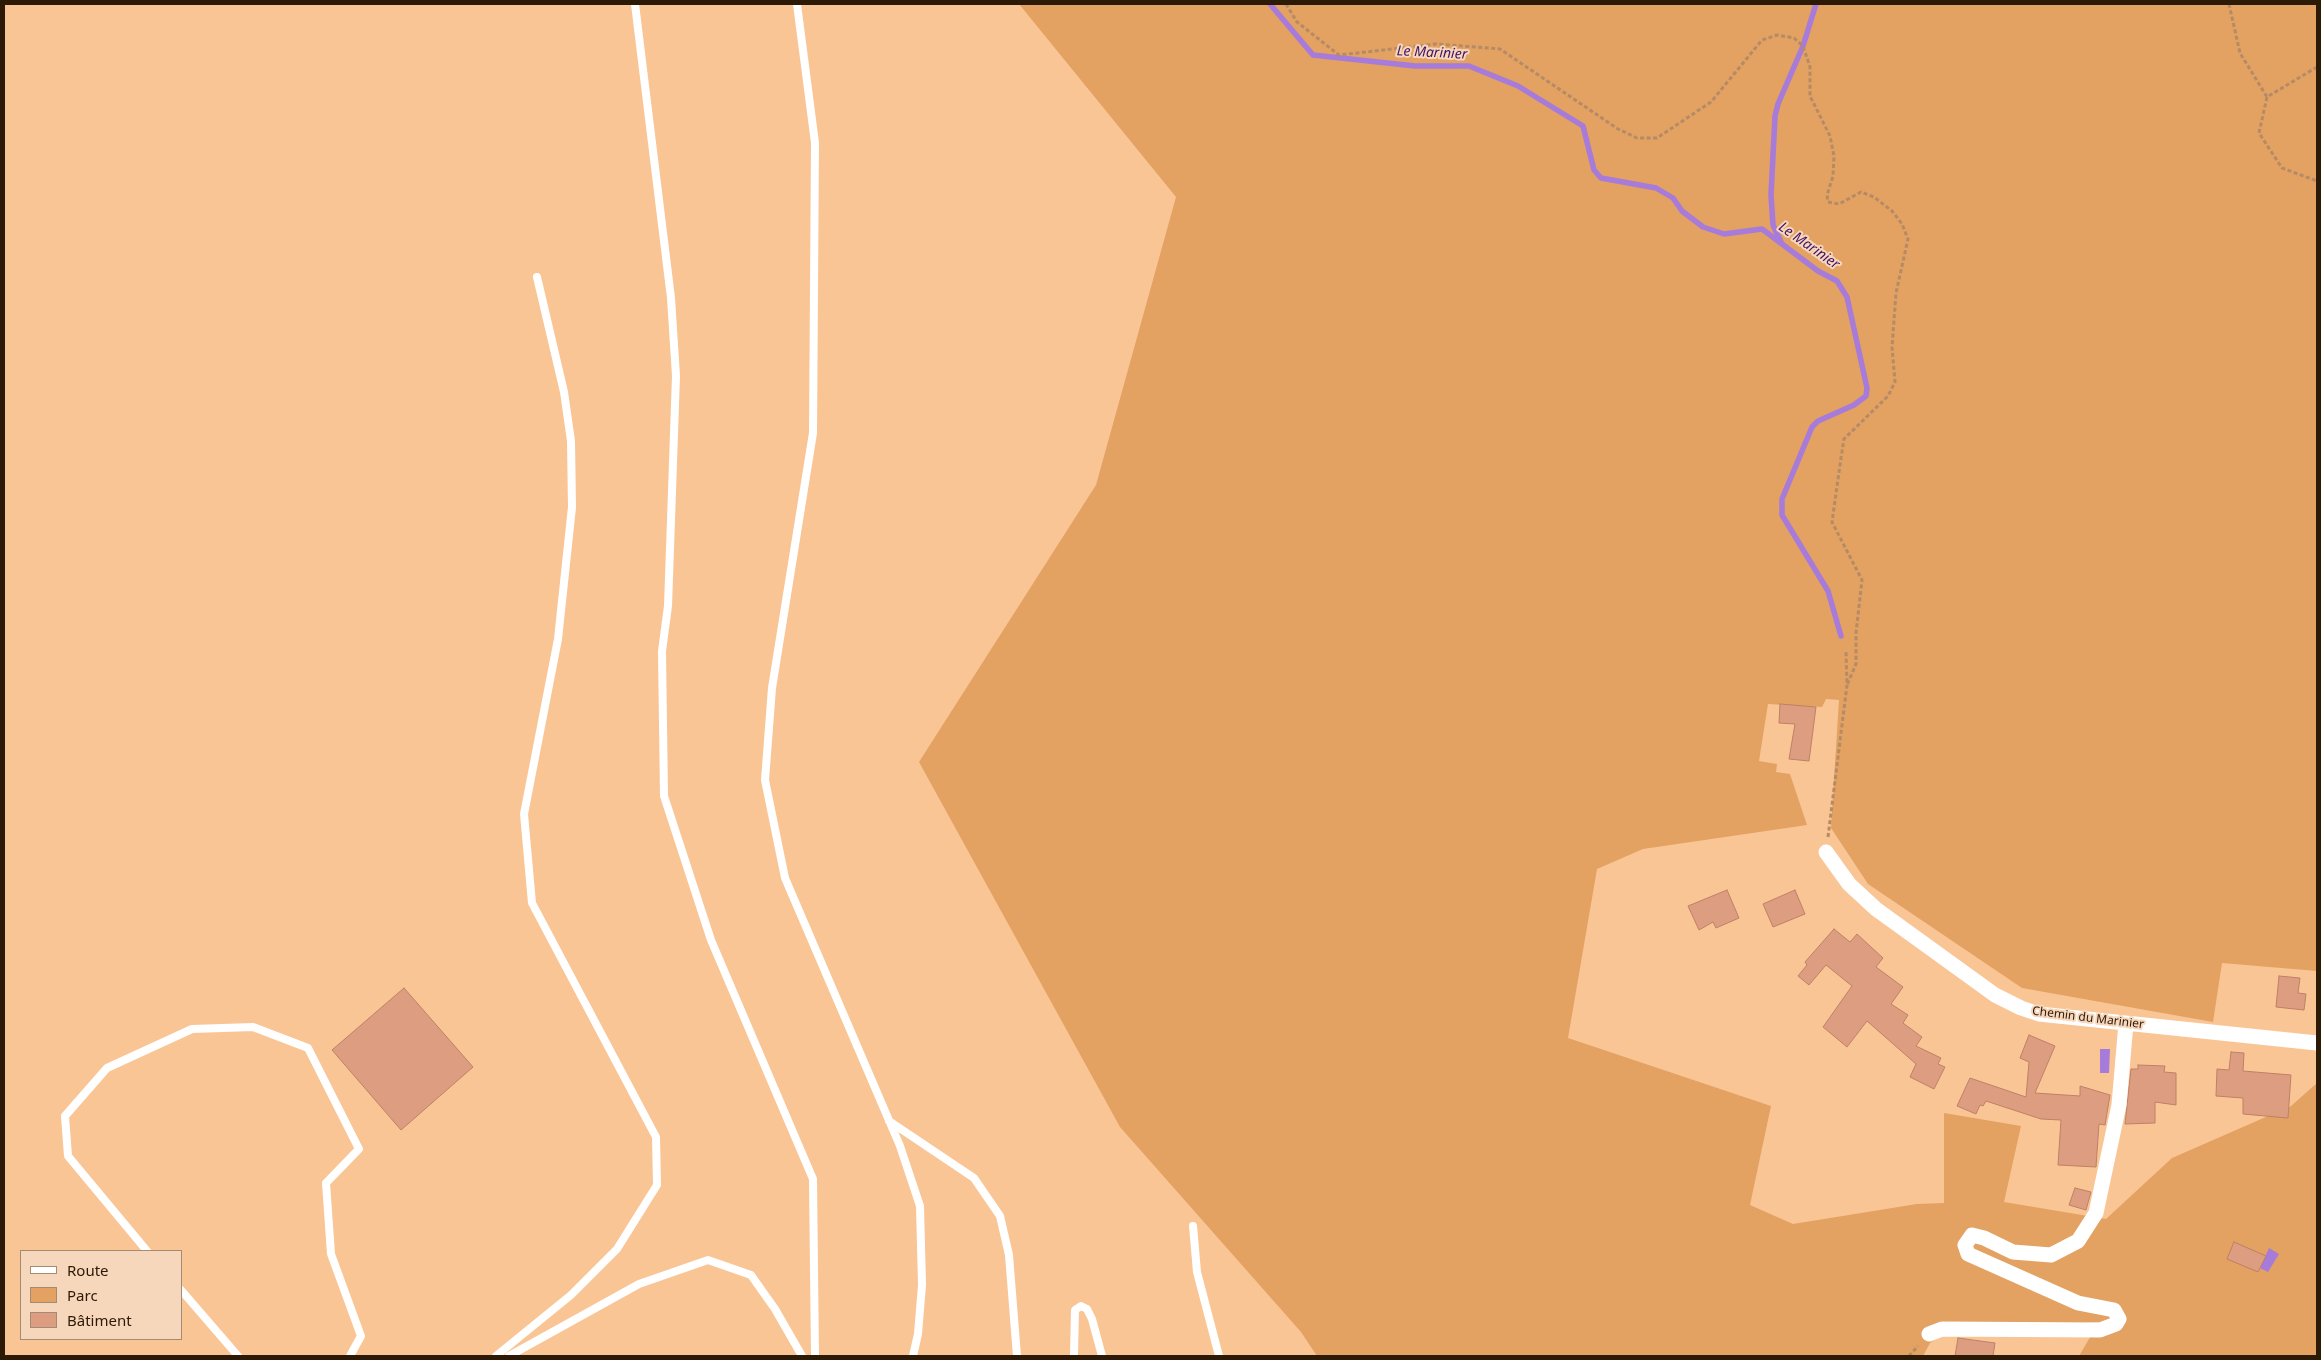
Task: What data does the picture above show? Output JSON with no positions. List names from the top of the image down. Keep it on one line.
{"streets":{"street":["Chemin du Marinier"]},"water":["Le Marinier"],"legend":["Route","Parc","Bâtiment"]}
